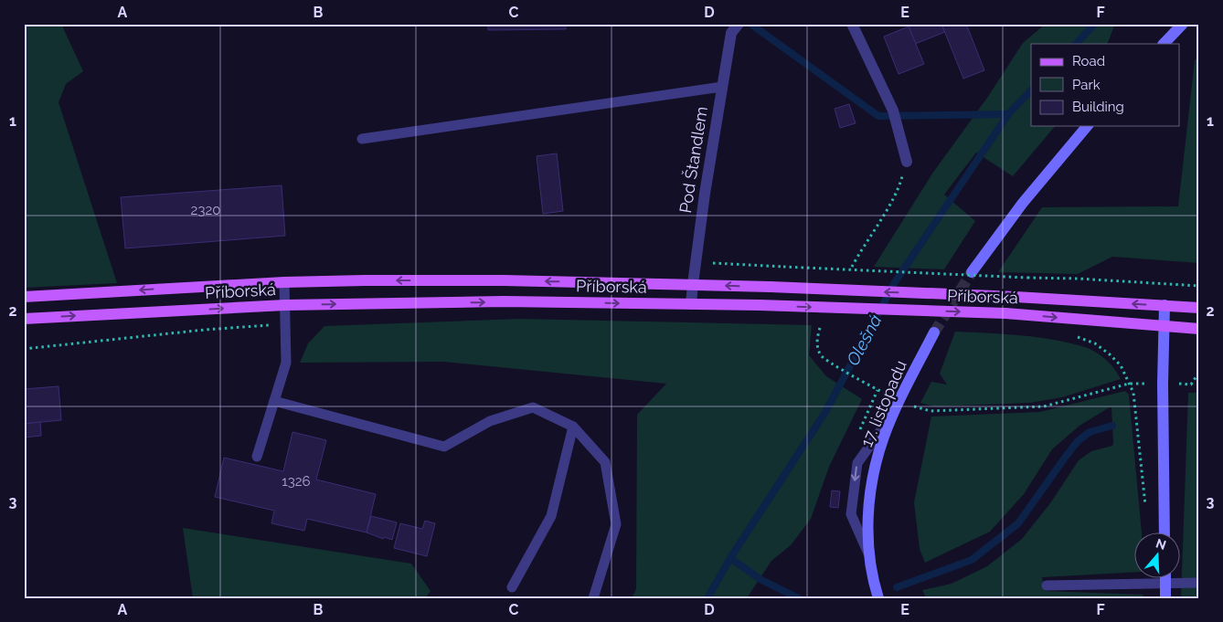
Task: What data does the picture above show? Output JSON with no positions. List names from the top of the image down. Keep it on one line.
{"streets":{"main road":["Příborská","17. listopadu"],"street":["Pod Štandlem"]},"crossings":[["Pod Štandlem","Příborská"]],"water":["Olešná"],"house_numbers":["2320","1326"],"legend":["Road","Park","Building"],"north":"top","grid":{"columns":["A","B","C","D","E","F"],"rows":["1","2","3"]}}
